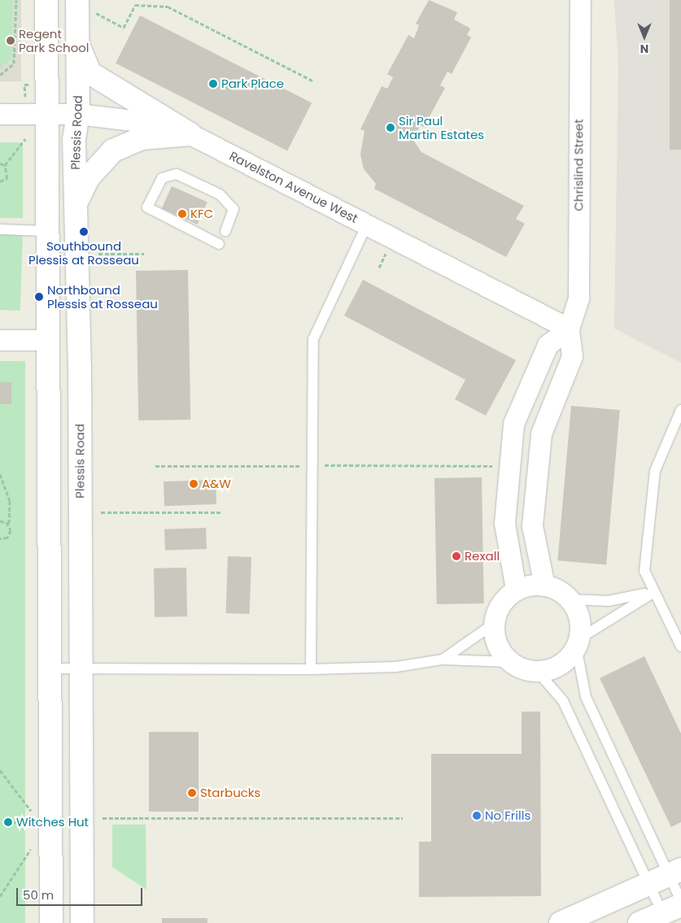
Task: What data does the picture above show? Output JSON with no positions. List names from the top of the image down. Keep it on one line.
{"streets":{"main road":["Plessis Road"],"street":["Chrislind Street","Ravelston Avenue West"]},"crossings":[["Plessis Road","Ravelston Avenue West"],["Chrislind Street","Ravelston Avenue West"]],"places":["Regent Park School","Park Place","Sir Paul Martin Estates","KFC","Southbound Plessis at Rosseau","Northbound Plessis at Rosseau","A&W","Rexall","Starbucks","No Frills","Witches Hut"],"scale_bar":"50 m","north":"bottom"}
